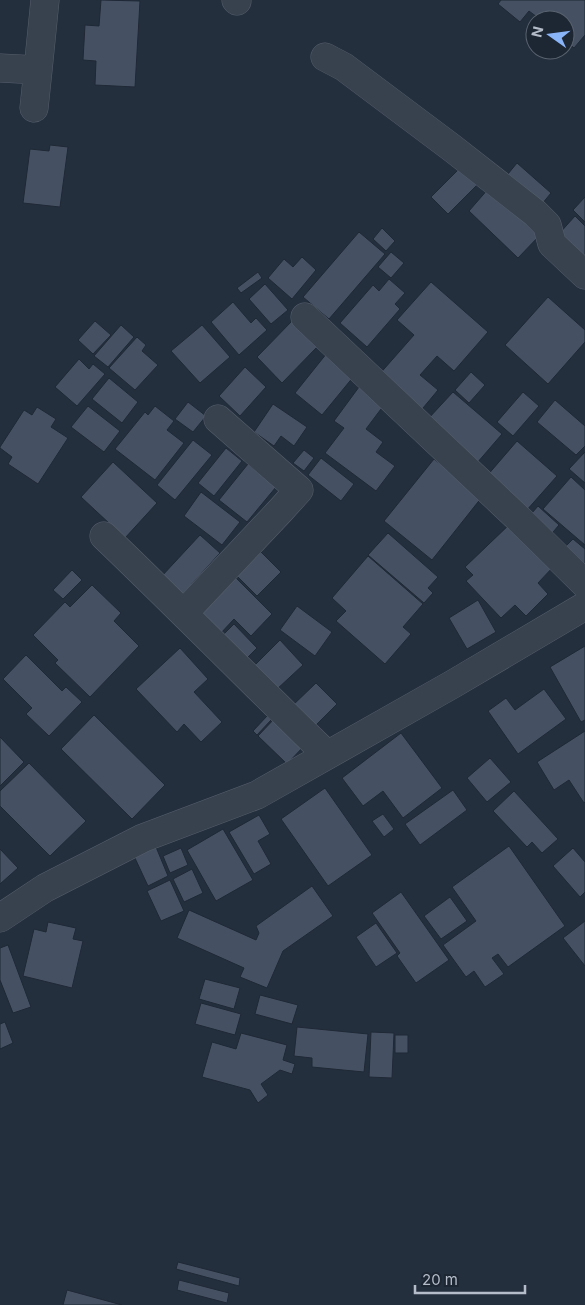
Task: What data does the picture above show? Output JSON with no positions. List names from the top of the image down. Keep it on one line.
{"scale_bar":"20 m","north":"left"}
